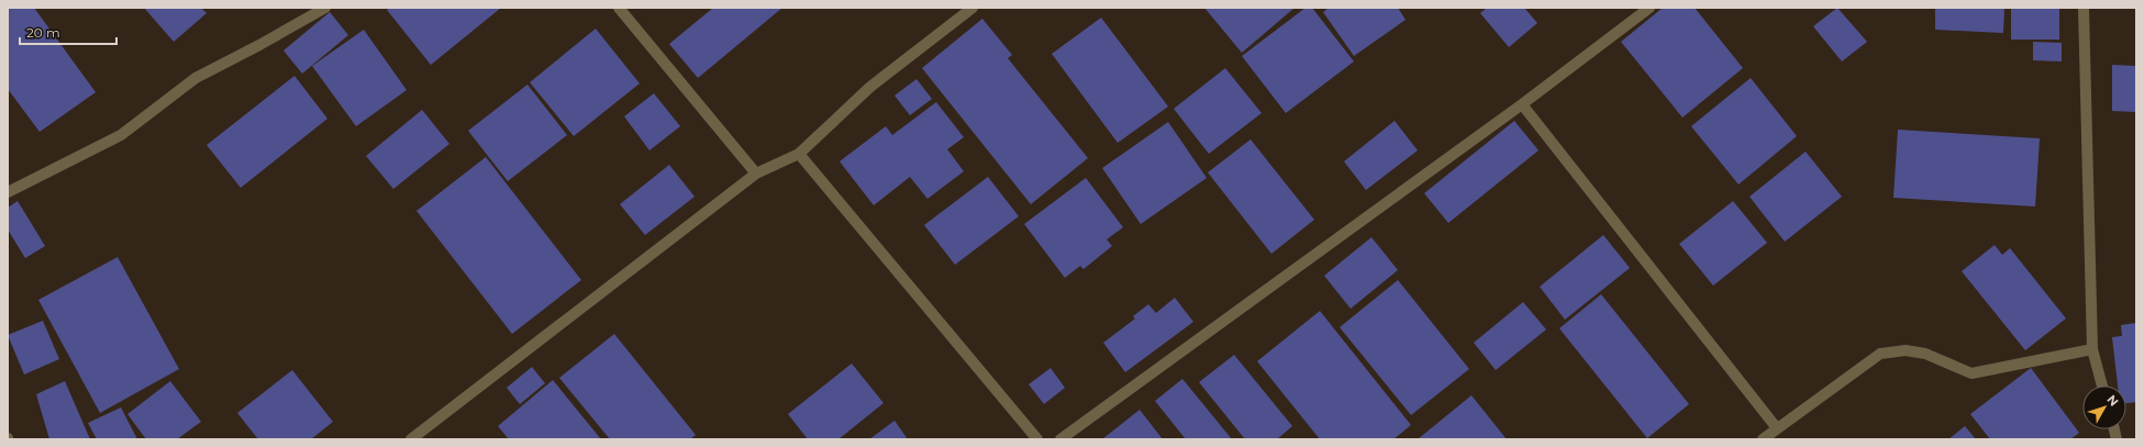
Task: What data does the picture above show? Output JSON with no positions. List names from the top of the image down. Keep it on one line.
{"scale_bar":"20 m","north":"top right"}
